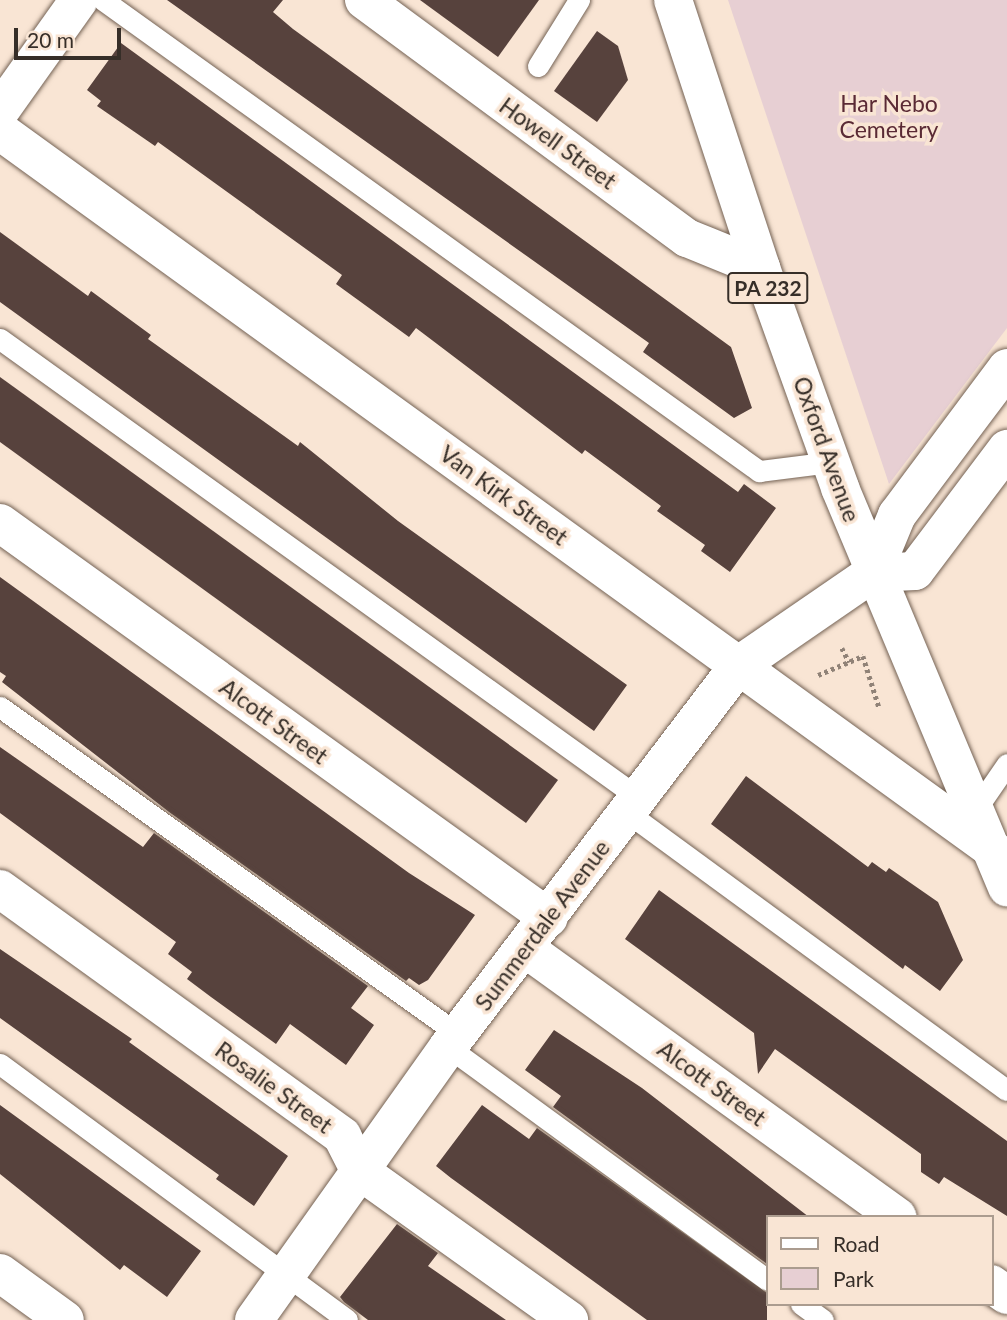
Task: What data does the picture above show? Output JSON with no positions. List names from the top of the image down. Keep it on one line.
{"streets":{"street":["Howell Street","PA 232","Oxford Avenue","Van Kirk Street","Alcott Street","Summerdale Avenue","Rosalie Street"]},"crossings":[["Howell Street","Oxford Avenue"],["Oxford Avenue","Van Kirk Street"],["Oxford Avenue","Summerdale Avenue"],["Van Kirk Street","Summerdale Avenue"],["Alcott Street","Summerdale Avenue"],["Summerdale Avenue","Rosalie Street"]],"parks":["Har Nebo Cemetery"],"legend":["Road","Park"],"scale_bar":"20 m"}
